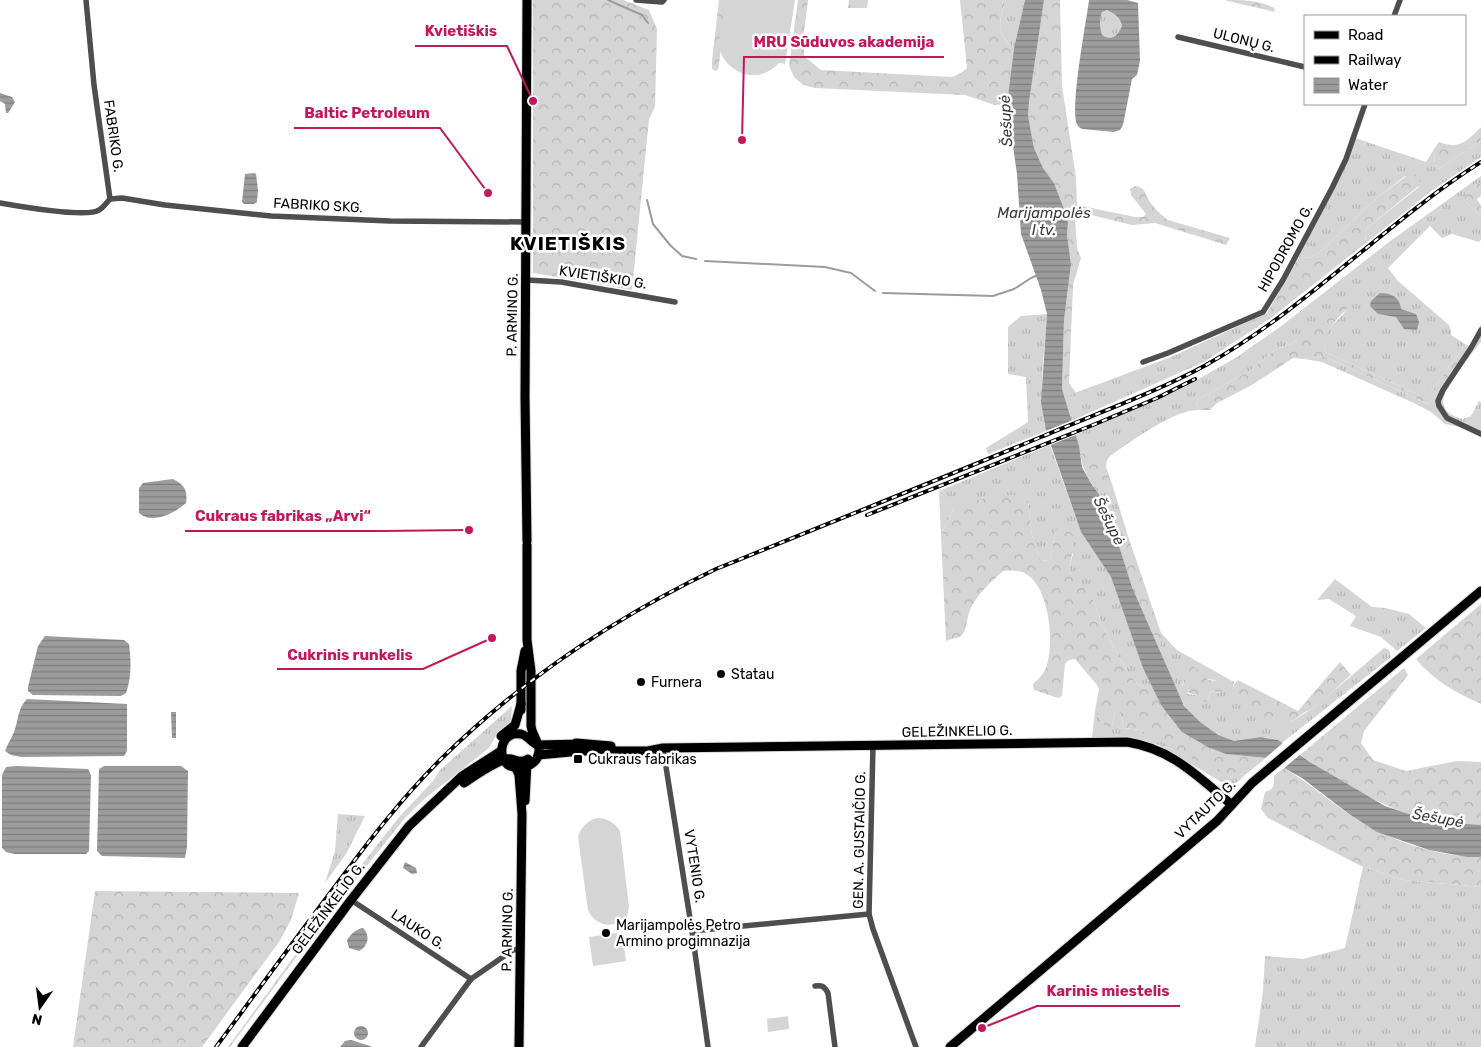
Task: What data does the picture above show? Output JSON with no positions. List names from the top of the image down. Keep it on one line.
{"streets":{"main road":["P. ARMINO G.","GELEŽINKELIO G.","VYTAUTO G."],"street":["ULONŲ G.","FABRIKO G.","FABRIKO SKG.","HIPODROMO G.","KVIETIŠKIO G.","GEN. A. GUSTAIČIO G.","VYTENIO G.","LAUKO G."]},"crossings":[["FABRIKO G.","FABRIKO SKG."],["FABRIKO SKG.","P. ARMINO G."],["KVIETIŠKIO G.","P. ARMINO G."],["P. ARMINO G.","GELEŽINKELIO G."],["GELEŽINKELIO G.","VYTAUTO G."],["GELEŽINKELIO G.","GEN. A. GUSTAIČIO G."],["GELEŽINKELIO G.","VYTENIO G."],["GELEŽINKELIO G.","LAUKO G."]],"districts":["KVIETIŠKIS"],"water":["Šešupė","Marijampolės I tv."],"places":{"other":["Kvietiškis","MRU Sūduvos akademija","Baltic Petroleum","Cukraus fabrikas „Arvi“","Cukrinis runkelis","Statau","Furnera","Marijampolės Petro Armino progimnazija","Karinis miestelis"],"transit":["Cukraus fabrikas"]},"legend":["Road","Railway","Water"],"north":"bottom"}
